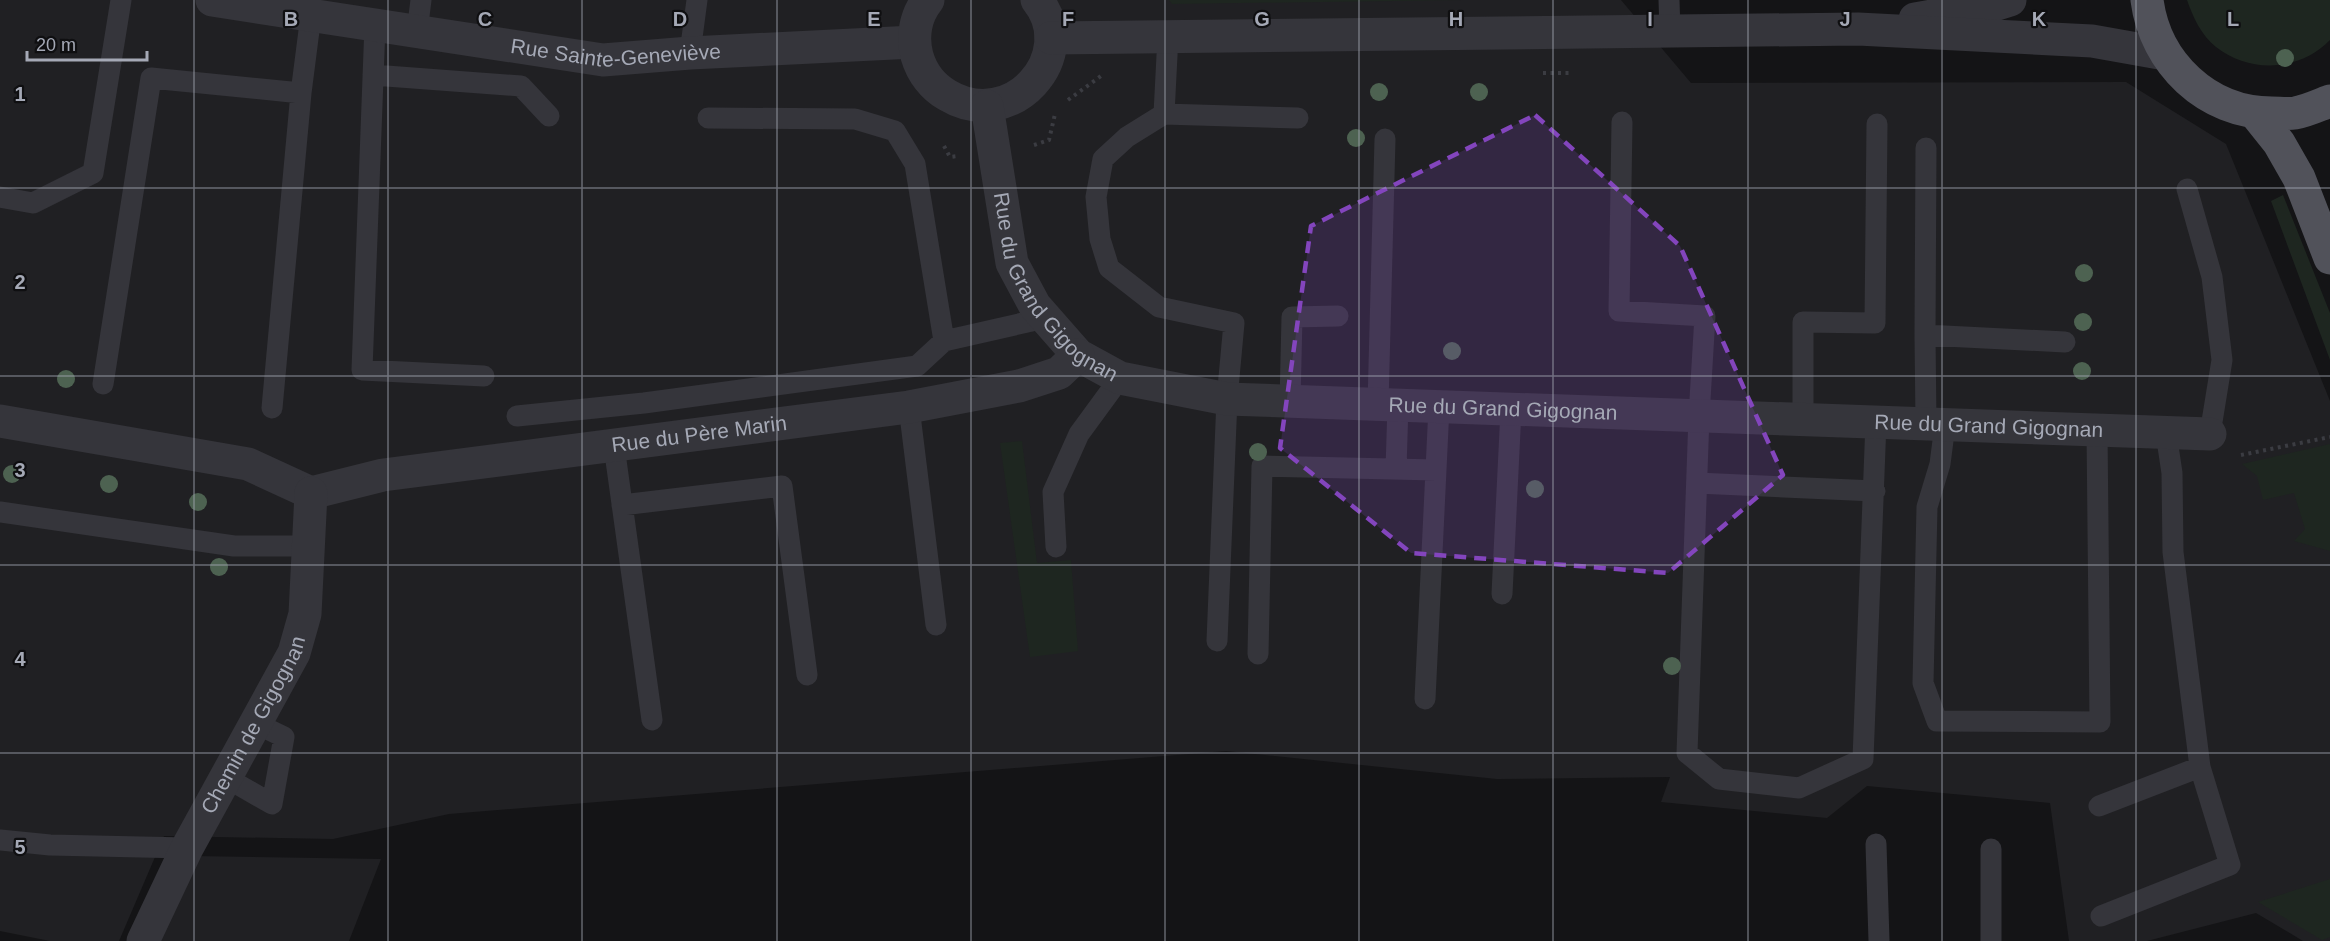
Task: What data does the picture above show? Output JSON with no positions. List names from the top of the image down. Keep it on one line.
{"streets":{"street":["Rue Sainte-Geneviève","Rue du Grand Gigognan","Rue du Père Marin","Chemin de Gigognan"]},"crossings":[["Rue du Grand Gigognan","Rue du Père Marin"],["Rue du Père Marin","Chemin de Gigognan"]],"scale_bar":"20 m","grid":{"columns":["B","C","D","E","F","G","H","I","J","K","L"],"rows":["1","2","3","4","5"]}}
